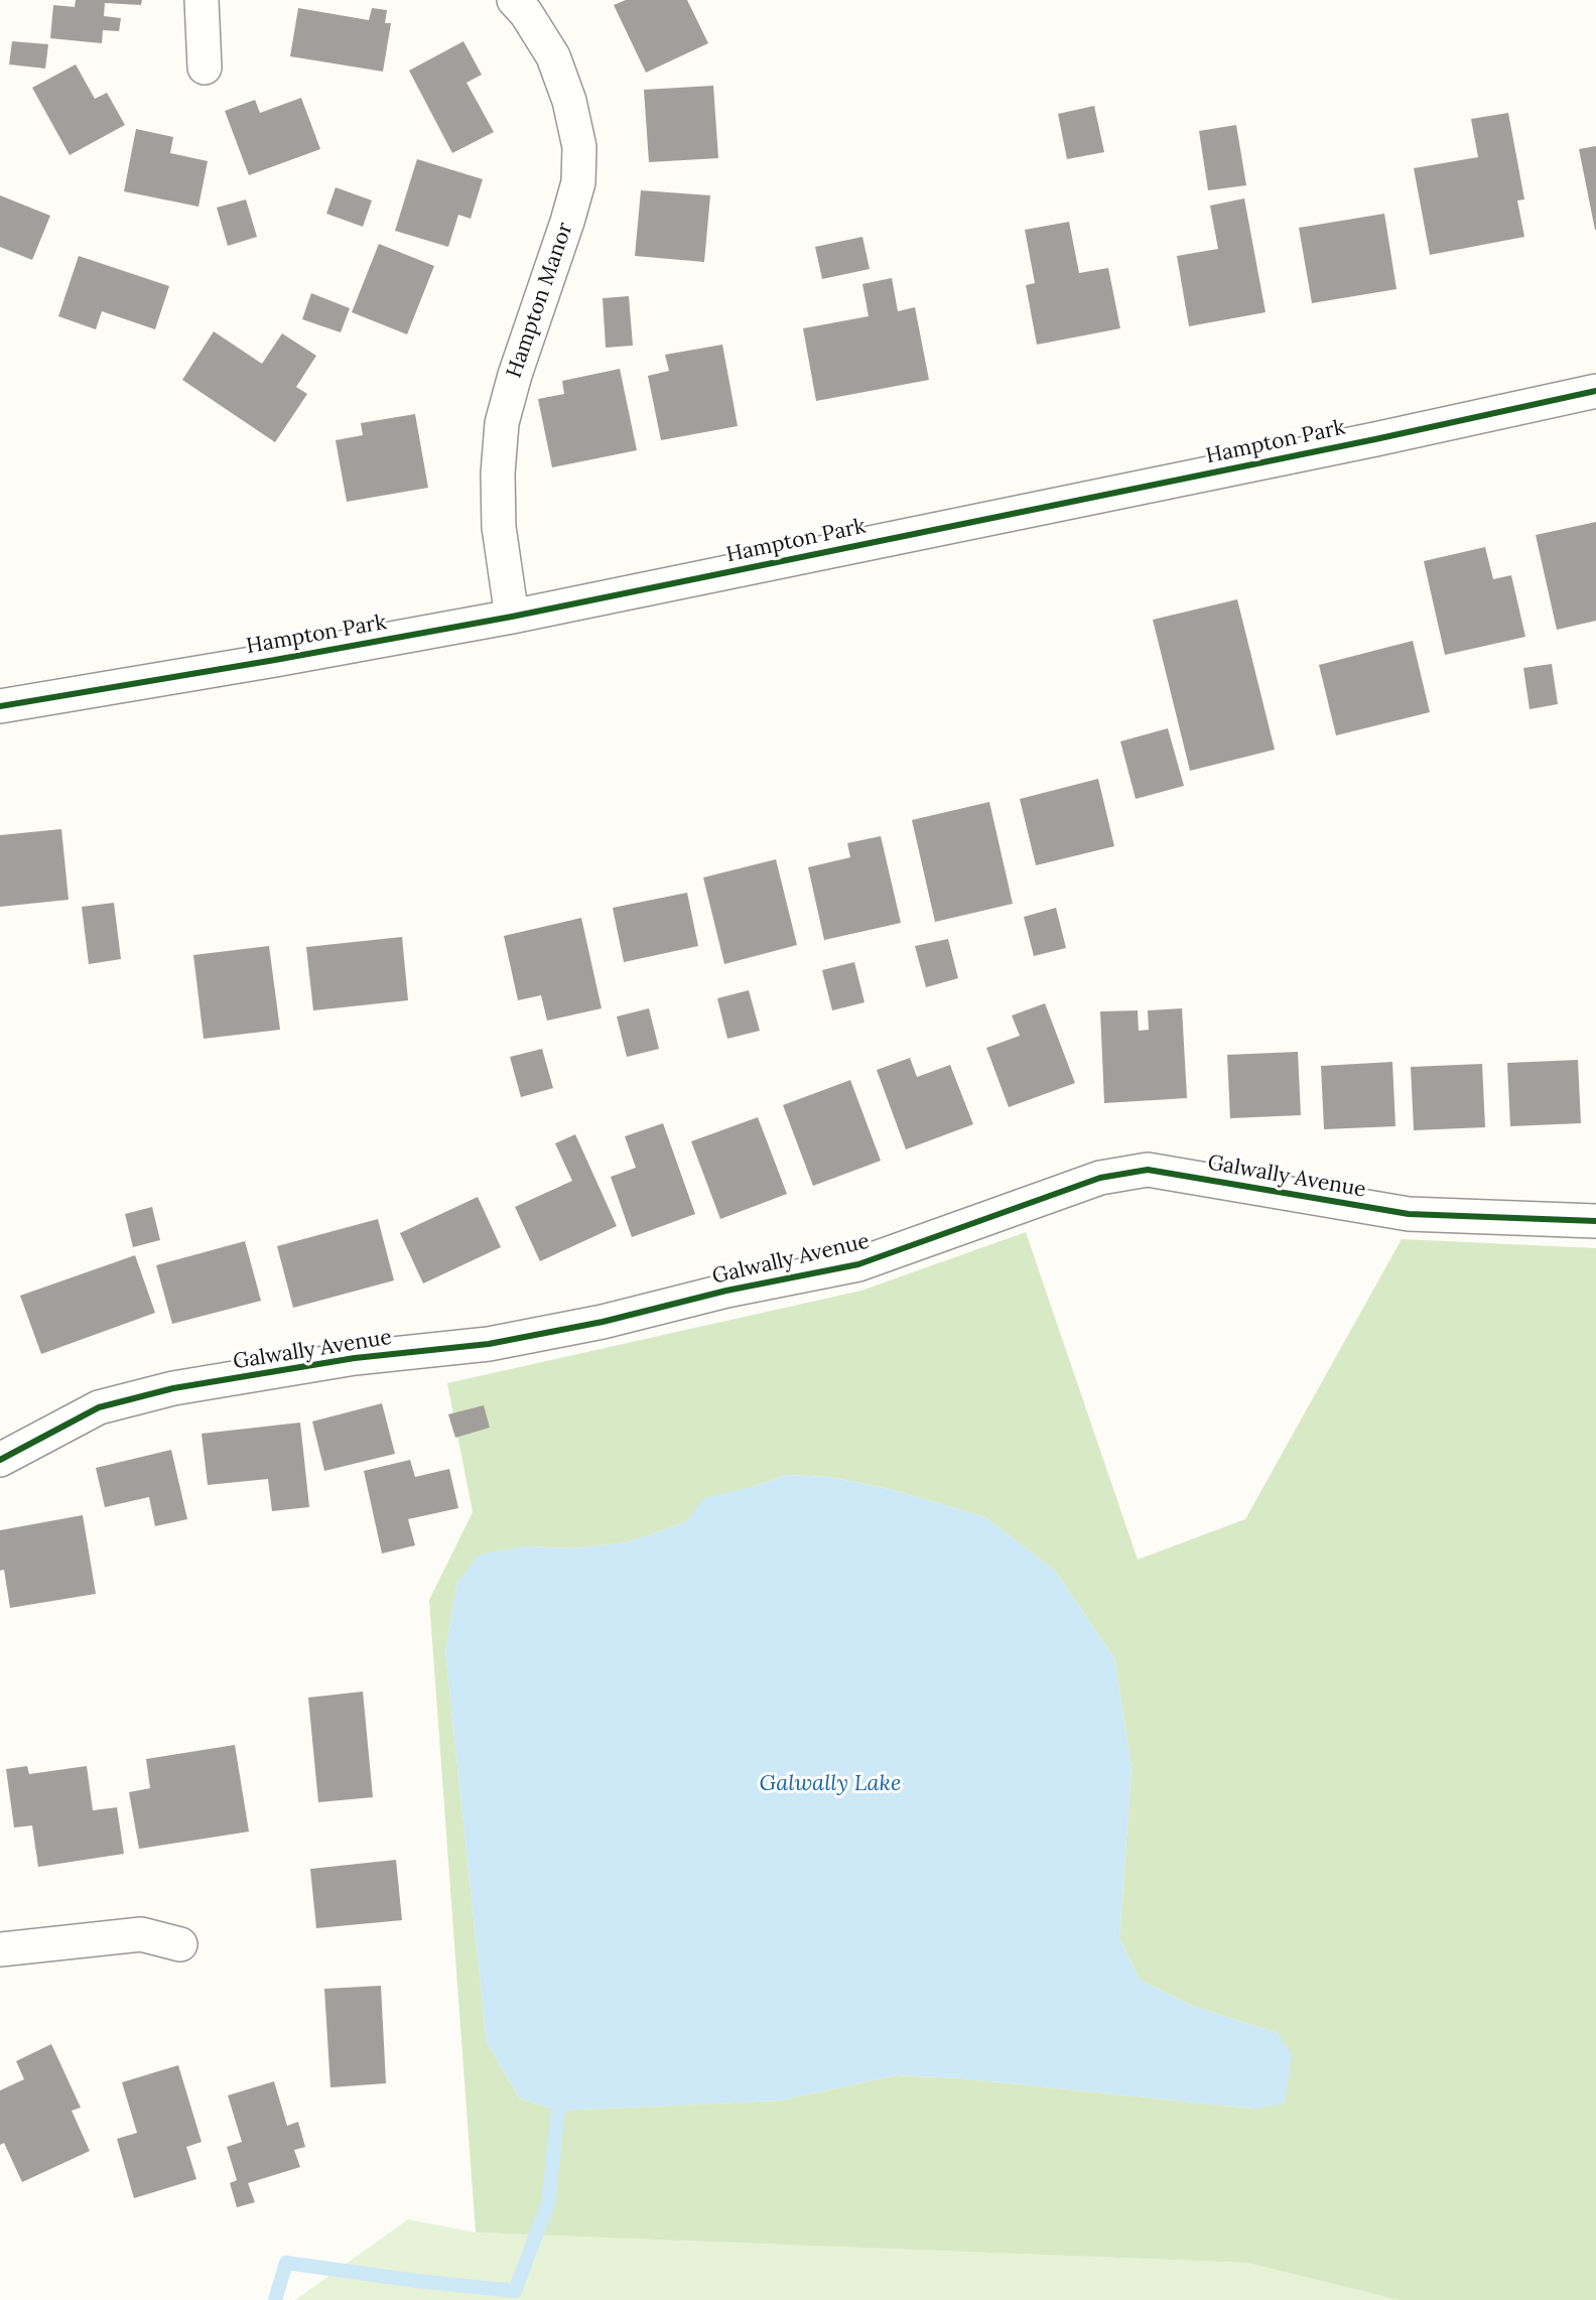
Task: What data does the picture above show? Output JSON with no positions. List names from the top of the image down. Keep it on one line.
{"streets":{"street":["Hampton Manor","Hampton Park","Galwally Avenue"]},"crossings":[["Hampton Manor","Hampton Park"]],"water":["Galwally Lake"]}
